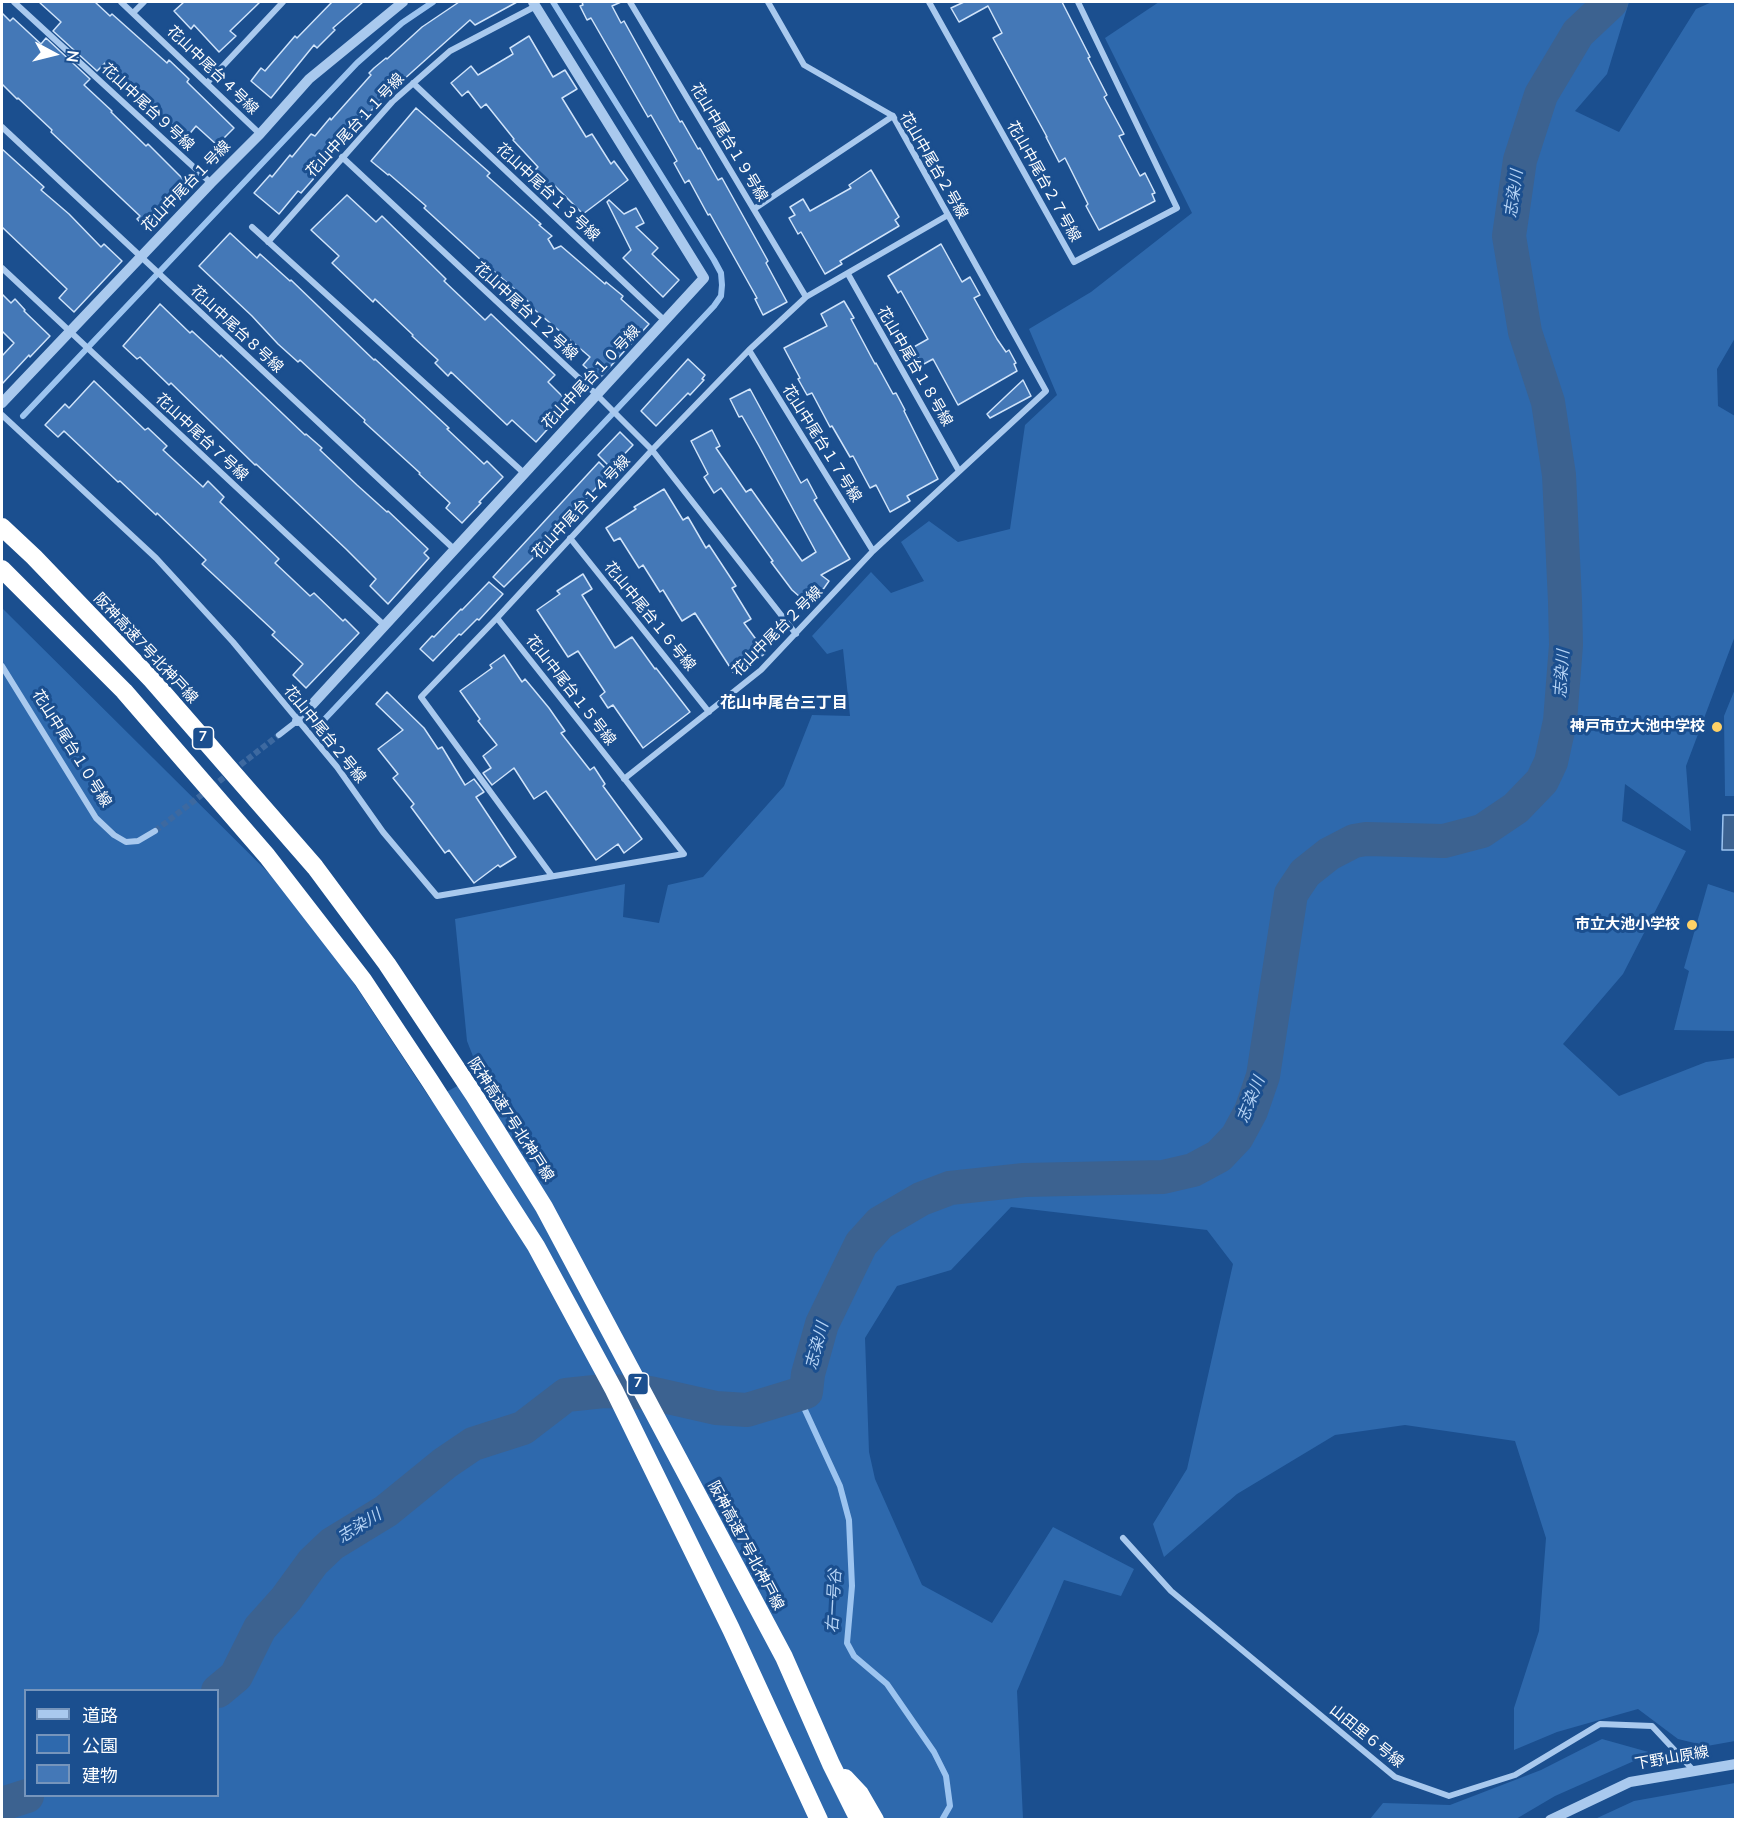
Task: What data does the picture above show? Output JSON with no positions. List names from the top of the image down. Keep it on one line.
{"streets":{"highway":["阪神高速7号北神戸線","7"],"street":["花山中尾台４号線","花山中尾台９号線","花山中尾台１１号線","花山中尾台１９号線","花山中尾台２号線","花山中尾台２７号線","花山中尾台１号線","花山中尾台１３号線","花山中尾台１２号線","花山中尾台８号線","花山中尾台１８号線","花山中尾台１０号線","花山中尾台７号線","花山中尾台１７号線","花山中尾台１４号線","花山中尾台１６号線","花山中尾台１５号線","山田里６号線","下野山原線"]},"crossings":[["花山中尾台４号線","花山中尾台１号線"],["花山中尾台９号線","花山中尾台１号線"],["花山中尾台１１号線","花山中尾台１３号線"],["花山中尾台１１号線","花山中尾台１２号線"],["花山中尾台１１号線","花山中尾台１０号線"],["花山中尾台１９号線","花山中尾台１４号線"],["花山中尾台２号線","花山中尾台１２号線"],["花山中尾台２号線","花山中尾台１８号線"],["花山中尾台２号線","花山中尾台１０号線"],["花山中尾台２号線","花山中尾台１７号線"],["花山中尾台２号線","花山中尾台１４号線"],["花山中尾台２号線","花山中尾台１６号線"],["花山中尾台２号線","花山中尾台１５号線"],["花山中尾台１号線","花山中尾台８号線"],["花山中尾台１号線","花山中尾台７号線"],["花山中尾台１３号線","花山中尾台１０号線"],["花山中尾台１２号線","花山中尾台１０号線"],["花山中尾台１２号線","花山中尾台１４号線"],["花山中尾台８号線","花山中尾台１０号線"],["花山中尾台１８号線","花山中尾台１４号線"],["花山中尾台１０号線","花山中尾台７号線"],["花山中尾台１７号線","花山中尾台１４号線"],["花山中尾台１４号線","花山中尾台１６号線"],["花山中尾台１４号線","花山中尾台１５号線"],["山田里６号線","下野山原線"]],"districts":["花山中尾台三丁目"],"water":["志染川","右一号谷"],"places":["神戸市立大池中学校","市立大池小学校"],"legend":["道路","公園","建物"],"north":"right"}
